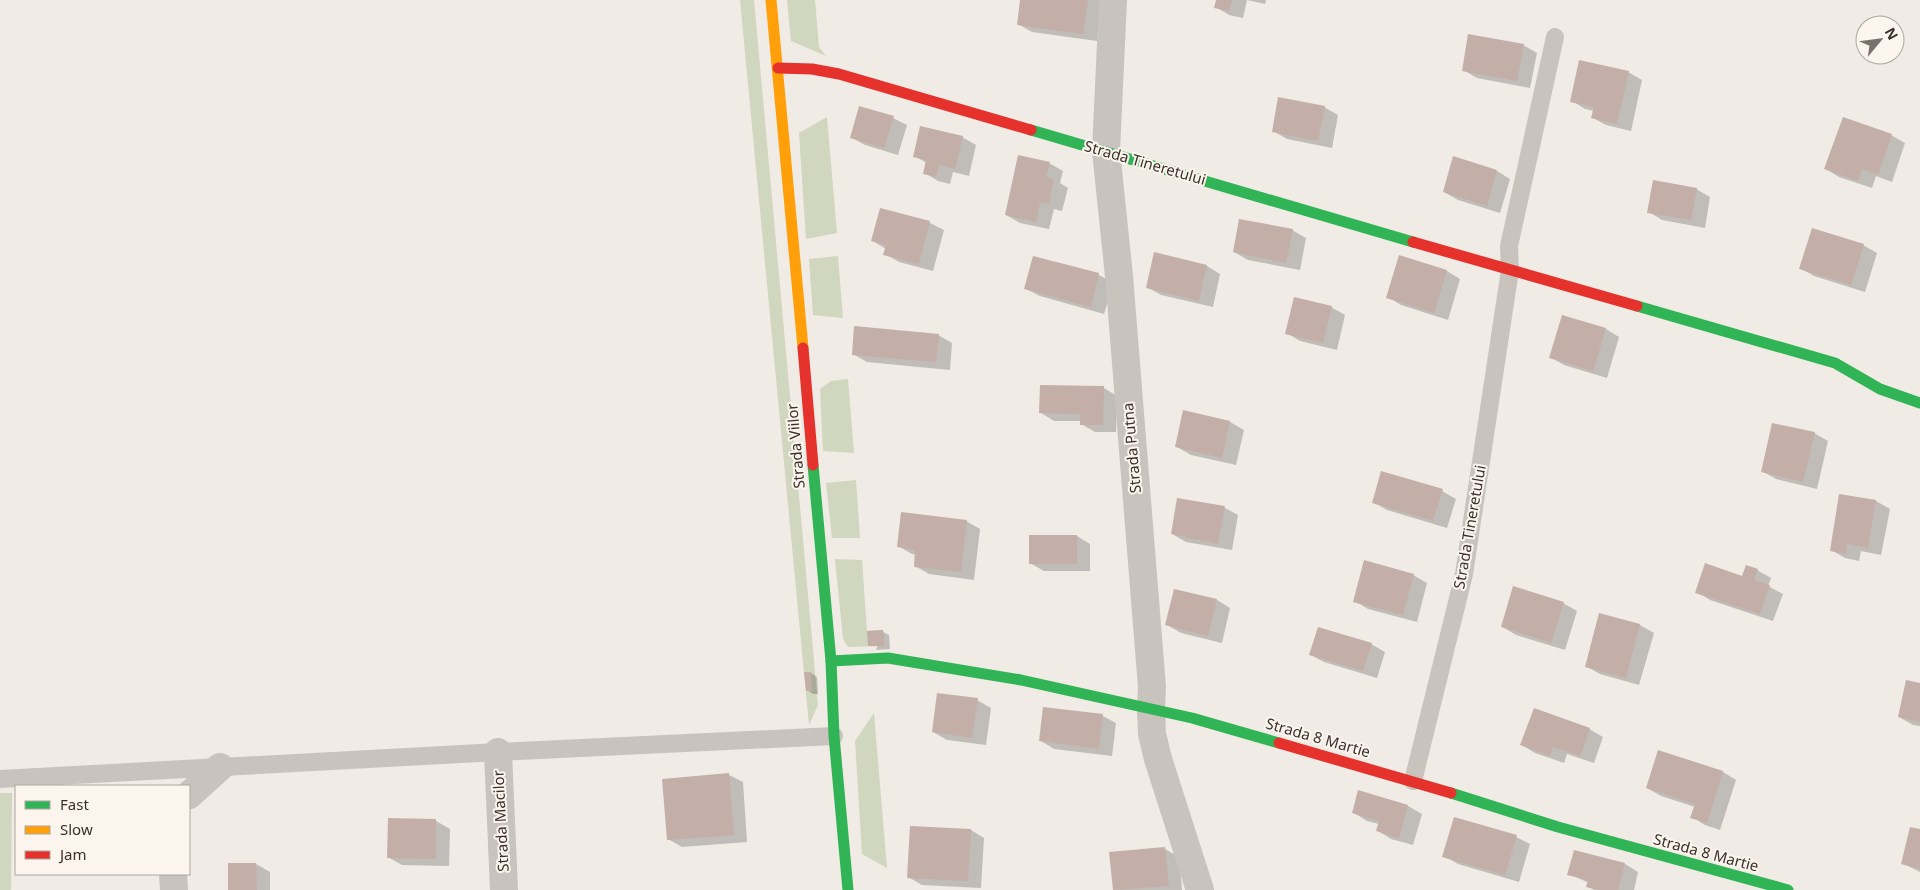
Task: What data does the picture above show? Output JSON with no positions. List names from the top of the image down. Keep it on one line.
{"streets":{"street":["Strada Tineretului","Strada Viilor","Strada Putna","Strada 8 Martie","Strada Macilor"]},"crossings":[["Strada Tineretului","Strada Viilor"],["Strada Tineretului","Strada Putna"],["Strada Tineretului","Strada 8 Martie"],["Strada Viilor","Strada 8 Martie"],["Strada Putna","Strada 8 Martie"]],"legend":["Fast","Slow","Jam"],"north":"top right"}
